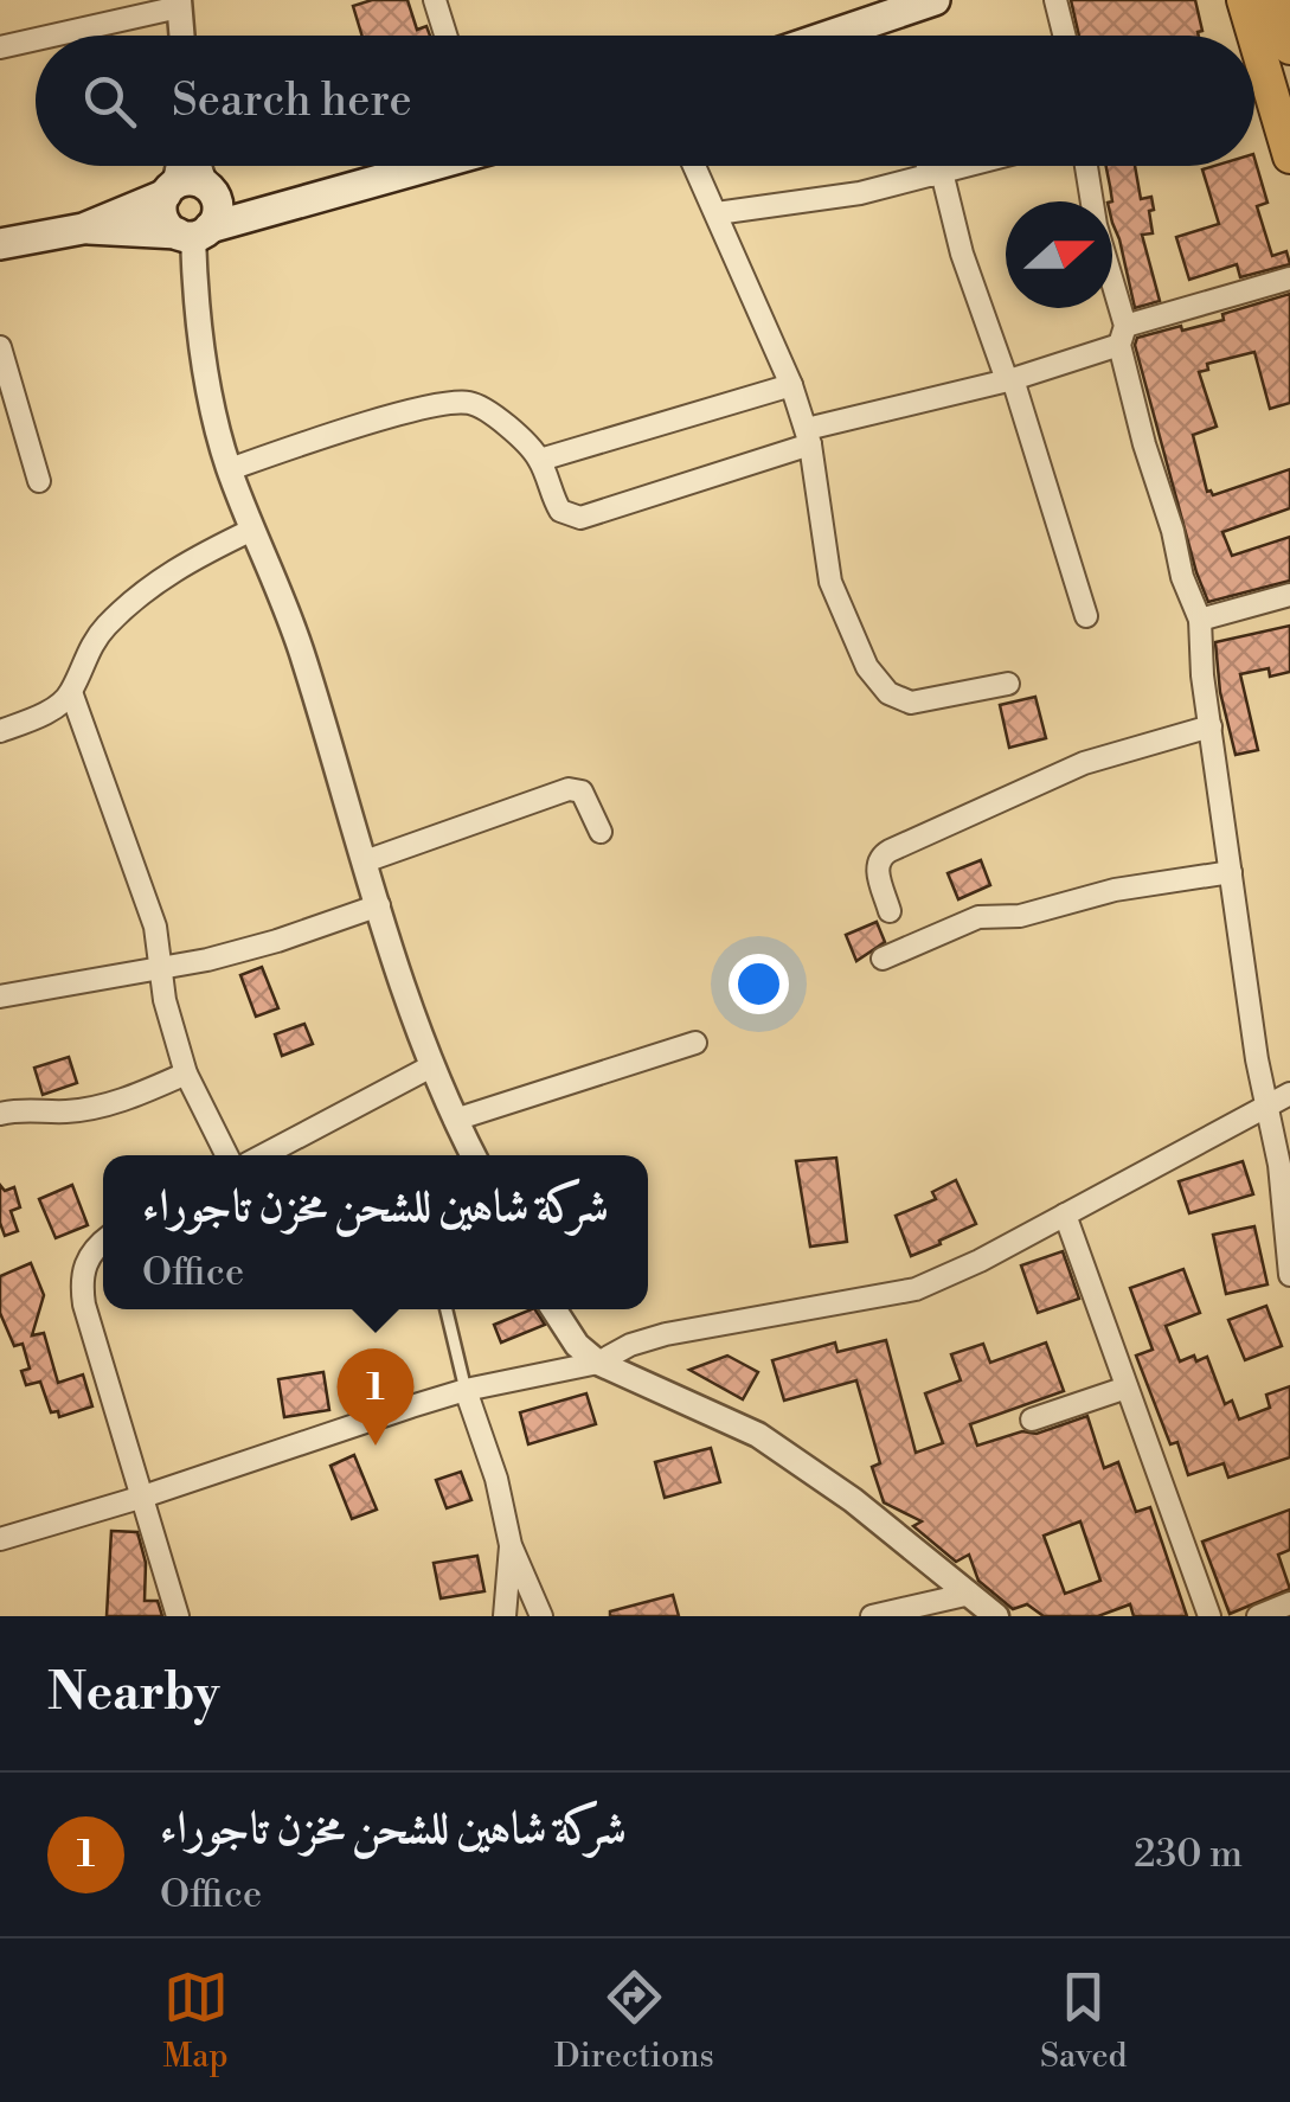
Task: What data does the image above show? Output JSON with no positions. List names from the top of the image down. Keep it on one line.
{"north":"right","page":{"search":"Search here","popup":["شركة شاهين للشحن مخزن تاجوراء","Office"],"pins":"1","heading":"Nearby","list":[{"mark":"1","name":"شركة شاهين للشحن مخزن تاجوراء","note":"Office","value":"230 m"}],"nav":["Map","Directions","Saved"]}}
